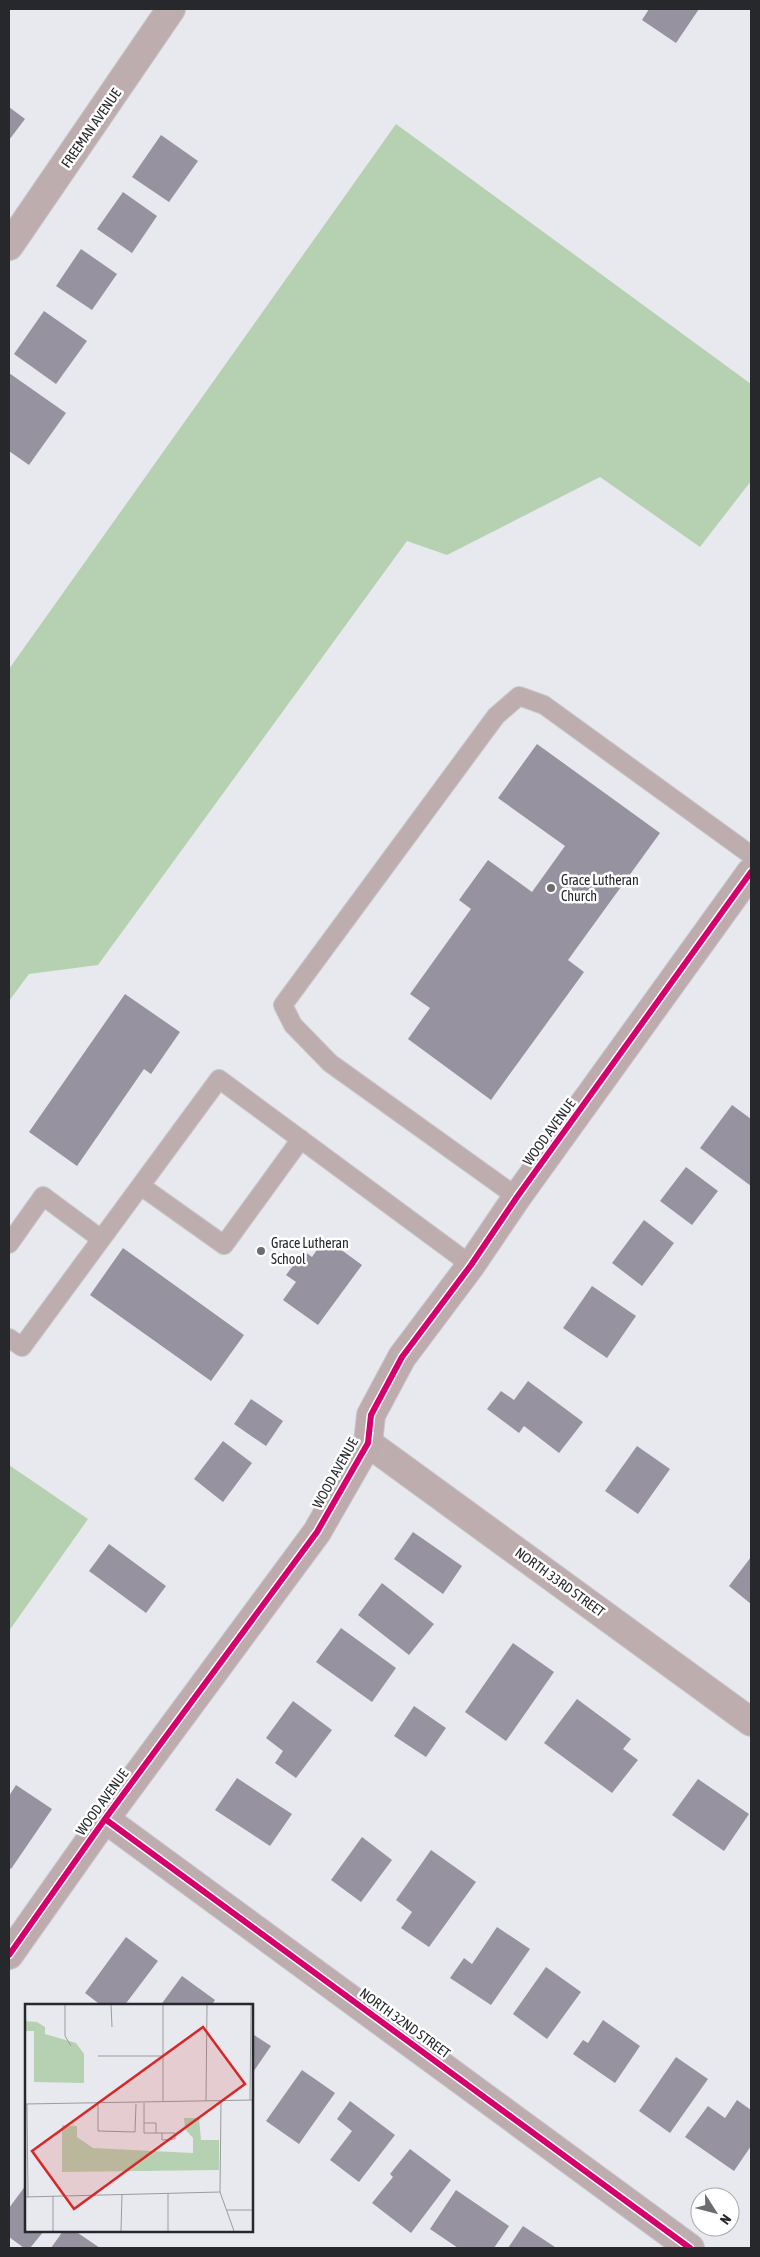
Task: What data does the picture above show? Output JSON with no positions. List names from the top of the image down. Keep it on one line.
{"streets":{"street":["FREEMAN AVENUE","WOOD AVENUE","NORTH 33RD STREET","NORTH 32ND STREET"]},"crossings":[["WOOD AVENUE","NORTH 33RD STREET"],["WOOD AVENUE","NORTH 32ND STREET"]],"places":["Grace Lutheran Church","Grace Lutheran School"],"north":"bottom right"}
